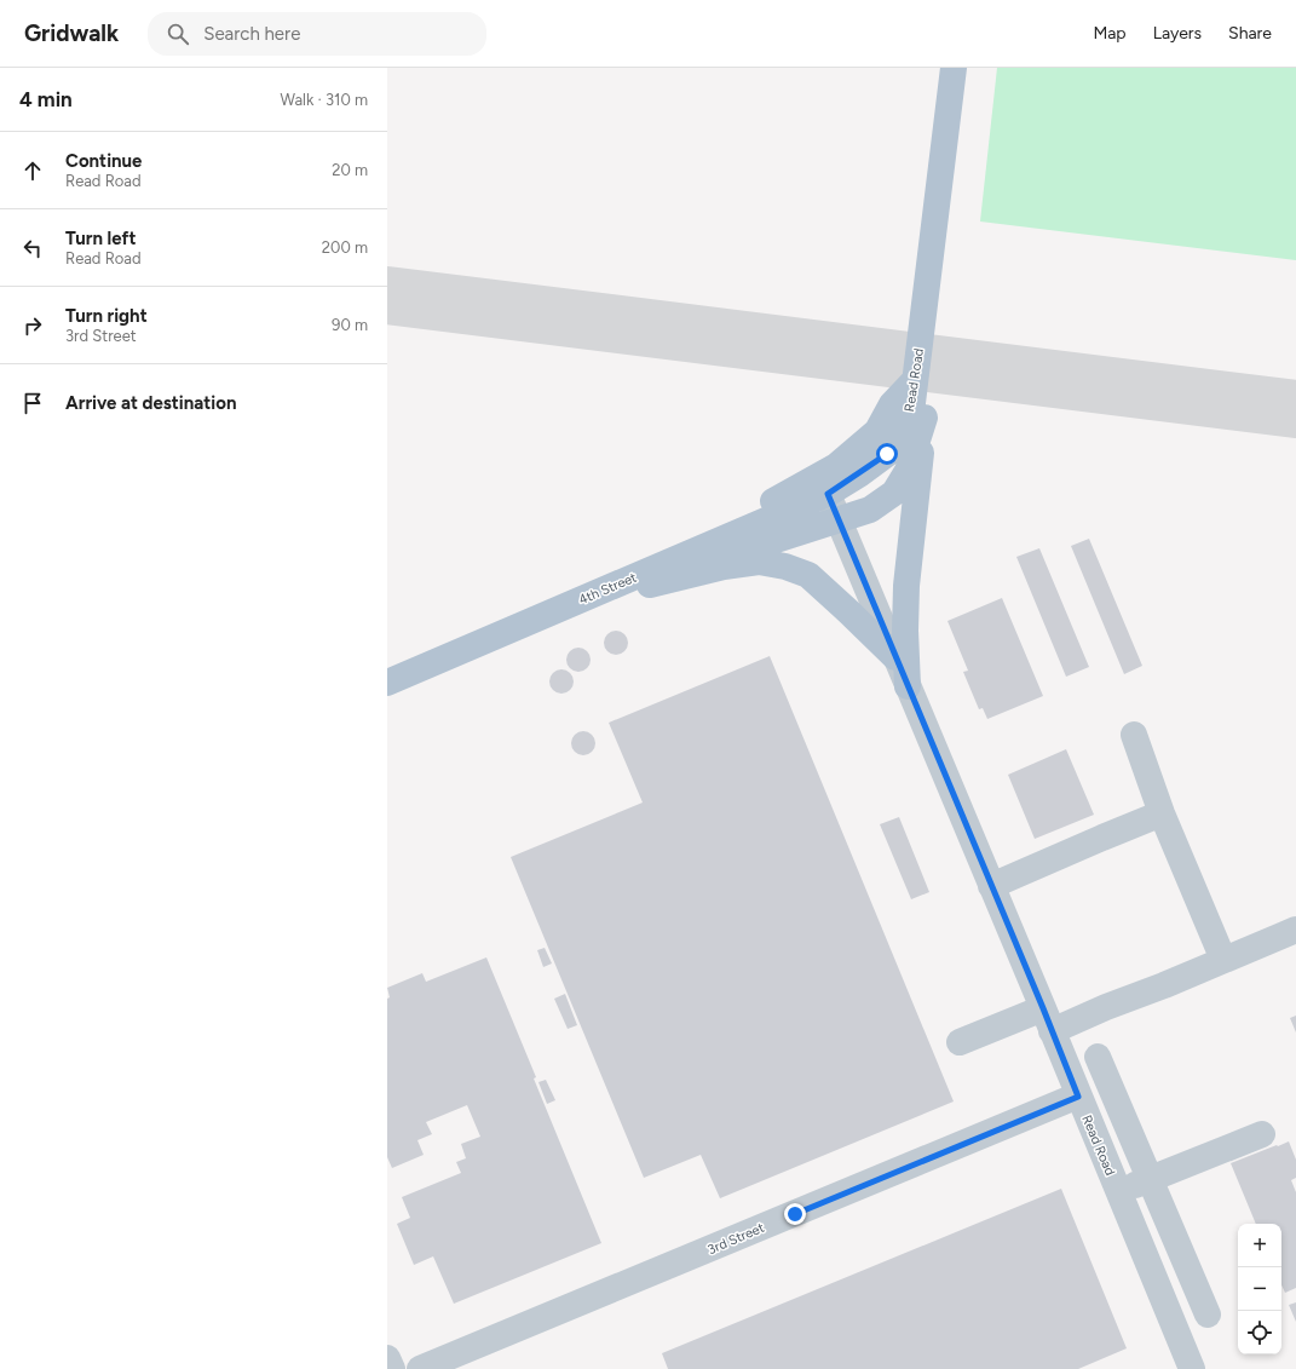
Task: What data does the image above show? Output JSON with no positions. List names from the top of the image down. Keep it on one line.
{"streets":{"main road":["Read Road","4th Street"],"street":["3rd Street"]},"crossings":[["Read Road","4th Street"],["Read Road","3rd Street"]],"page":{"header":"Gridwalk","search":"Search here","nav":["Map","Layers","Share"],"heading":["4 min","Walk · 310 m"],"list":[["Continue","Read Road","20 m"],["Turn left","Read Road","200 m"],["Turn right","3rd Street","90 m"],"Arrive at destination"],"map_buttons":["+","−"]}}
